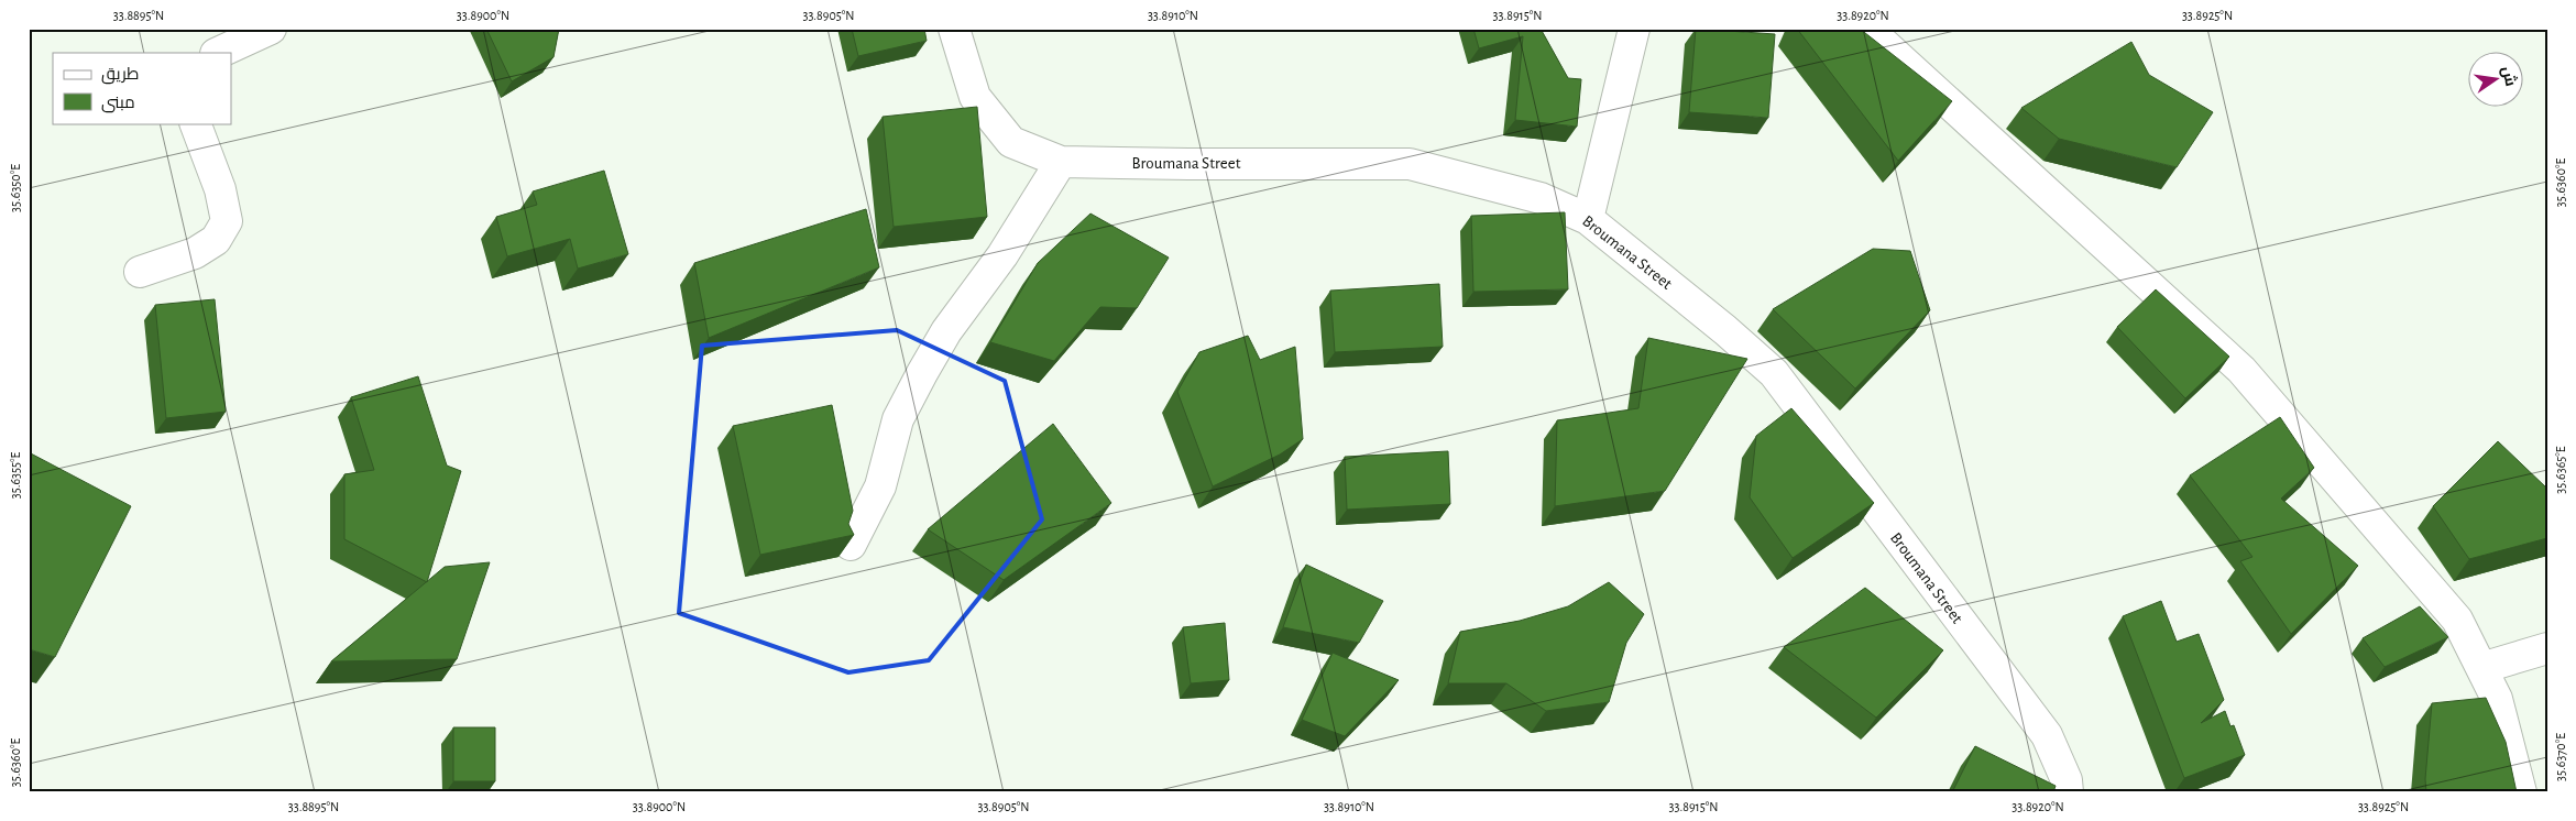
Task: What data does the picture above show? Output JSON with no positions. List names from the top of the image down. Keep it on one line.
{"streets":{"street":["Broumana Street"]},"legend":["طريق","مبنى"],"north":"right","coordinates":["33.8895°N","33.8900°N","33.8905°N","33.8910°N","33.8915°N","33.8920°N","33.8925°N","35.6360°E","35.6350°E","35.6365°E","35.6355°E","35.6370°E"]}
